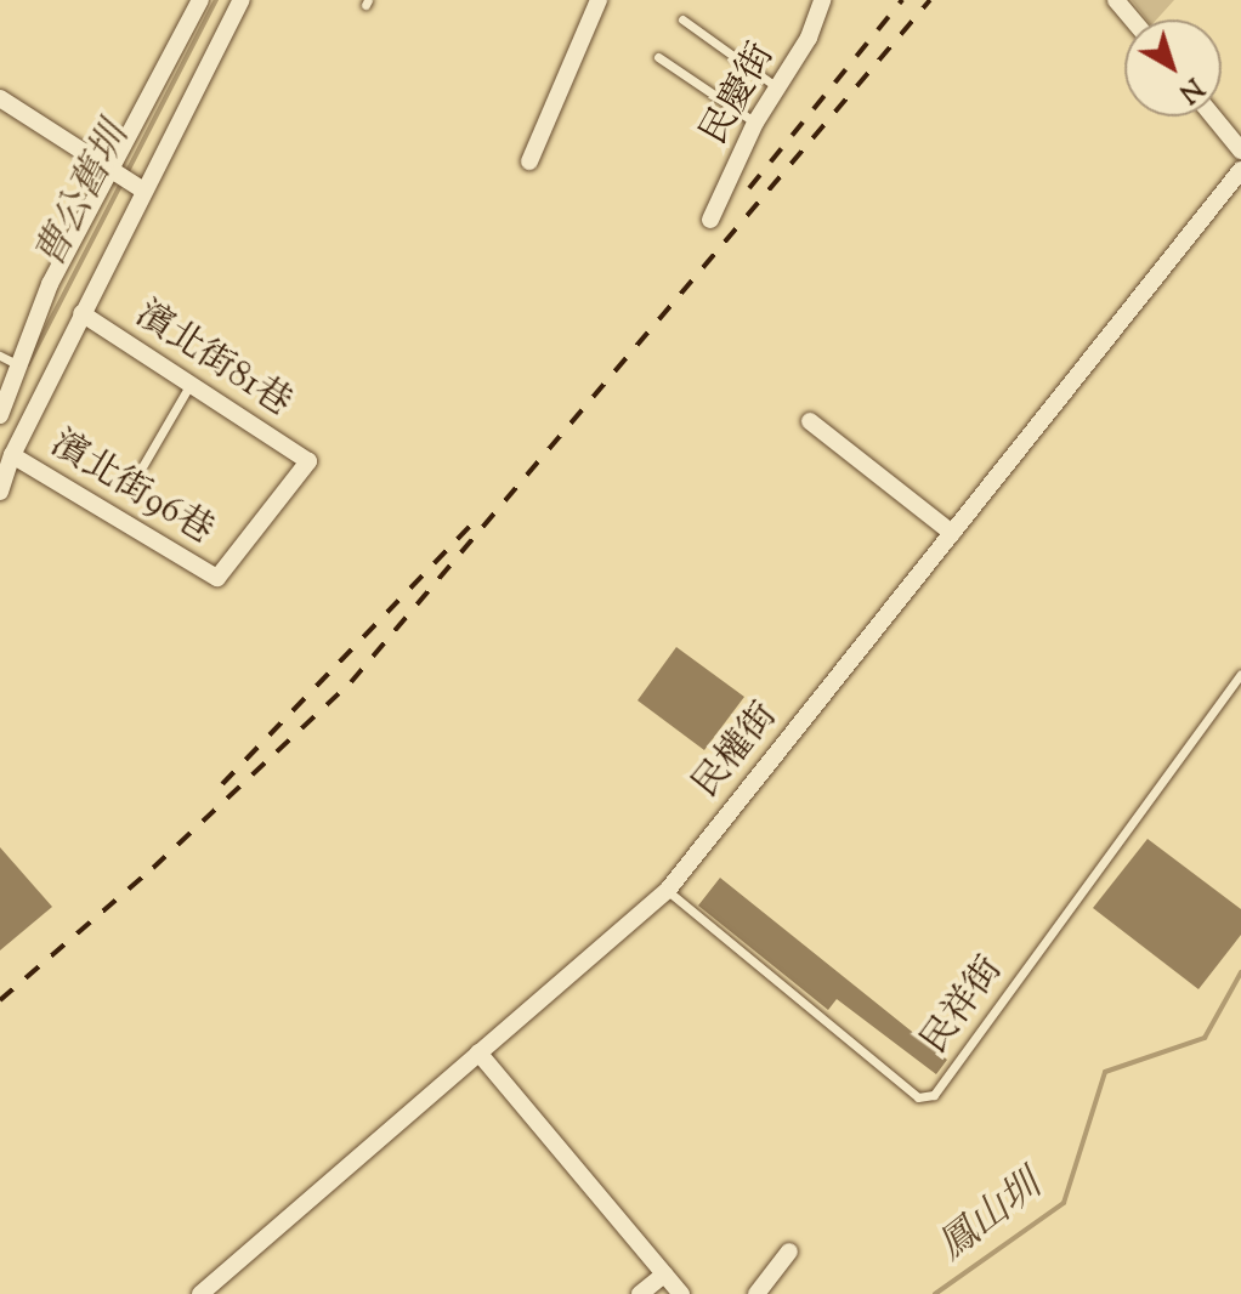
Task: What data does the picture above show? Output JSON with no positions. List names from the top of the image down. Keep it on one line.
{"streets":{"street":["民慶街","濱北街81巷","濱北街96巷","民權街"],"lane":["民祥街"]},"crossings":[["濱北街81巷","濱北街96巷"],["民權街","民祥街"]],"water":["曹公舊圳","鳳山圳"],"north":"bottom right"}
